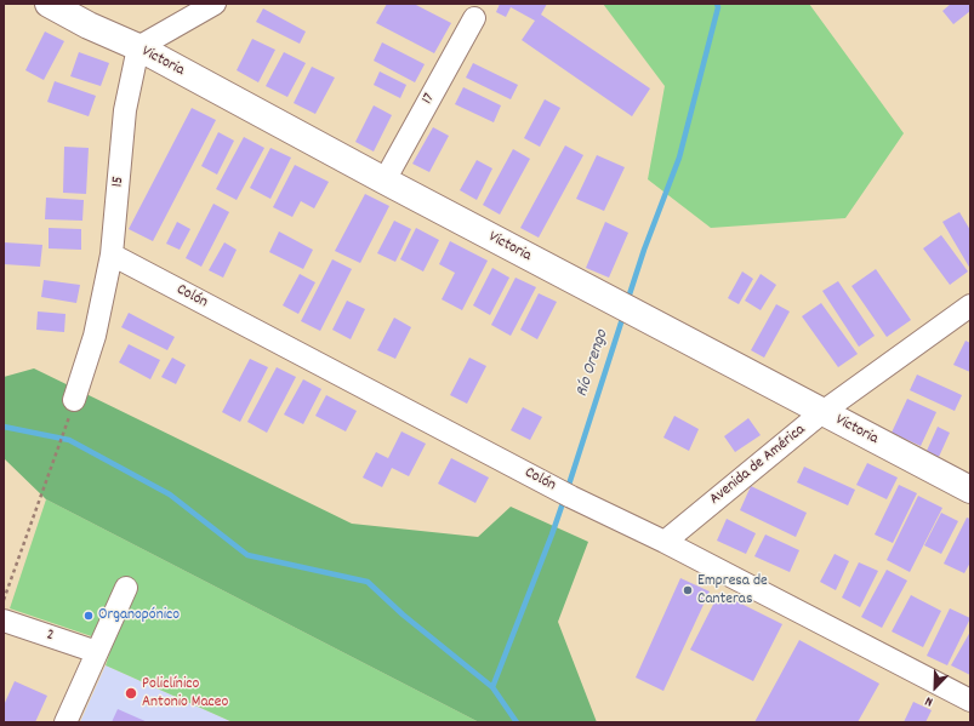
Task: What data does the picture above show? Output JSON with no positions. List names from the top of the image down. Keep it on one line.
{"streets":{"street":["Victoria","17","15","Colón","Avenida de América","2"]},"crossings":[["Victoria","17"],["Victoria","15"],["Victoria","Avenida de América"],["15","Colón"],["Colón","Avenida de América"]],"water":["Río Orengo"],"places":["Empresa de Canteras","Organopónico","Policlínico Antonio Maceo"],"north":"bottom left"}
